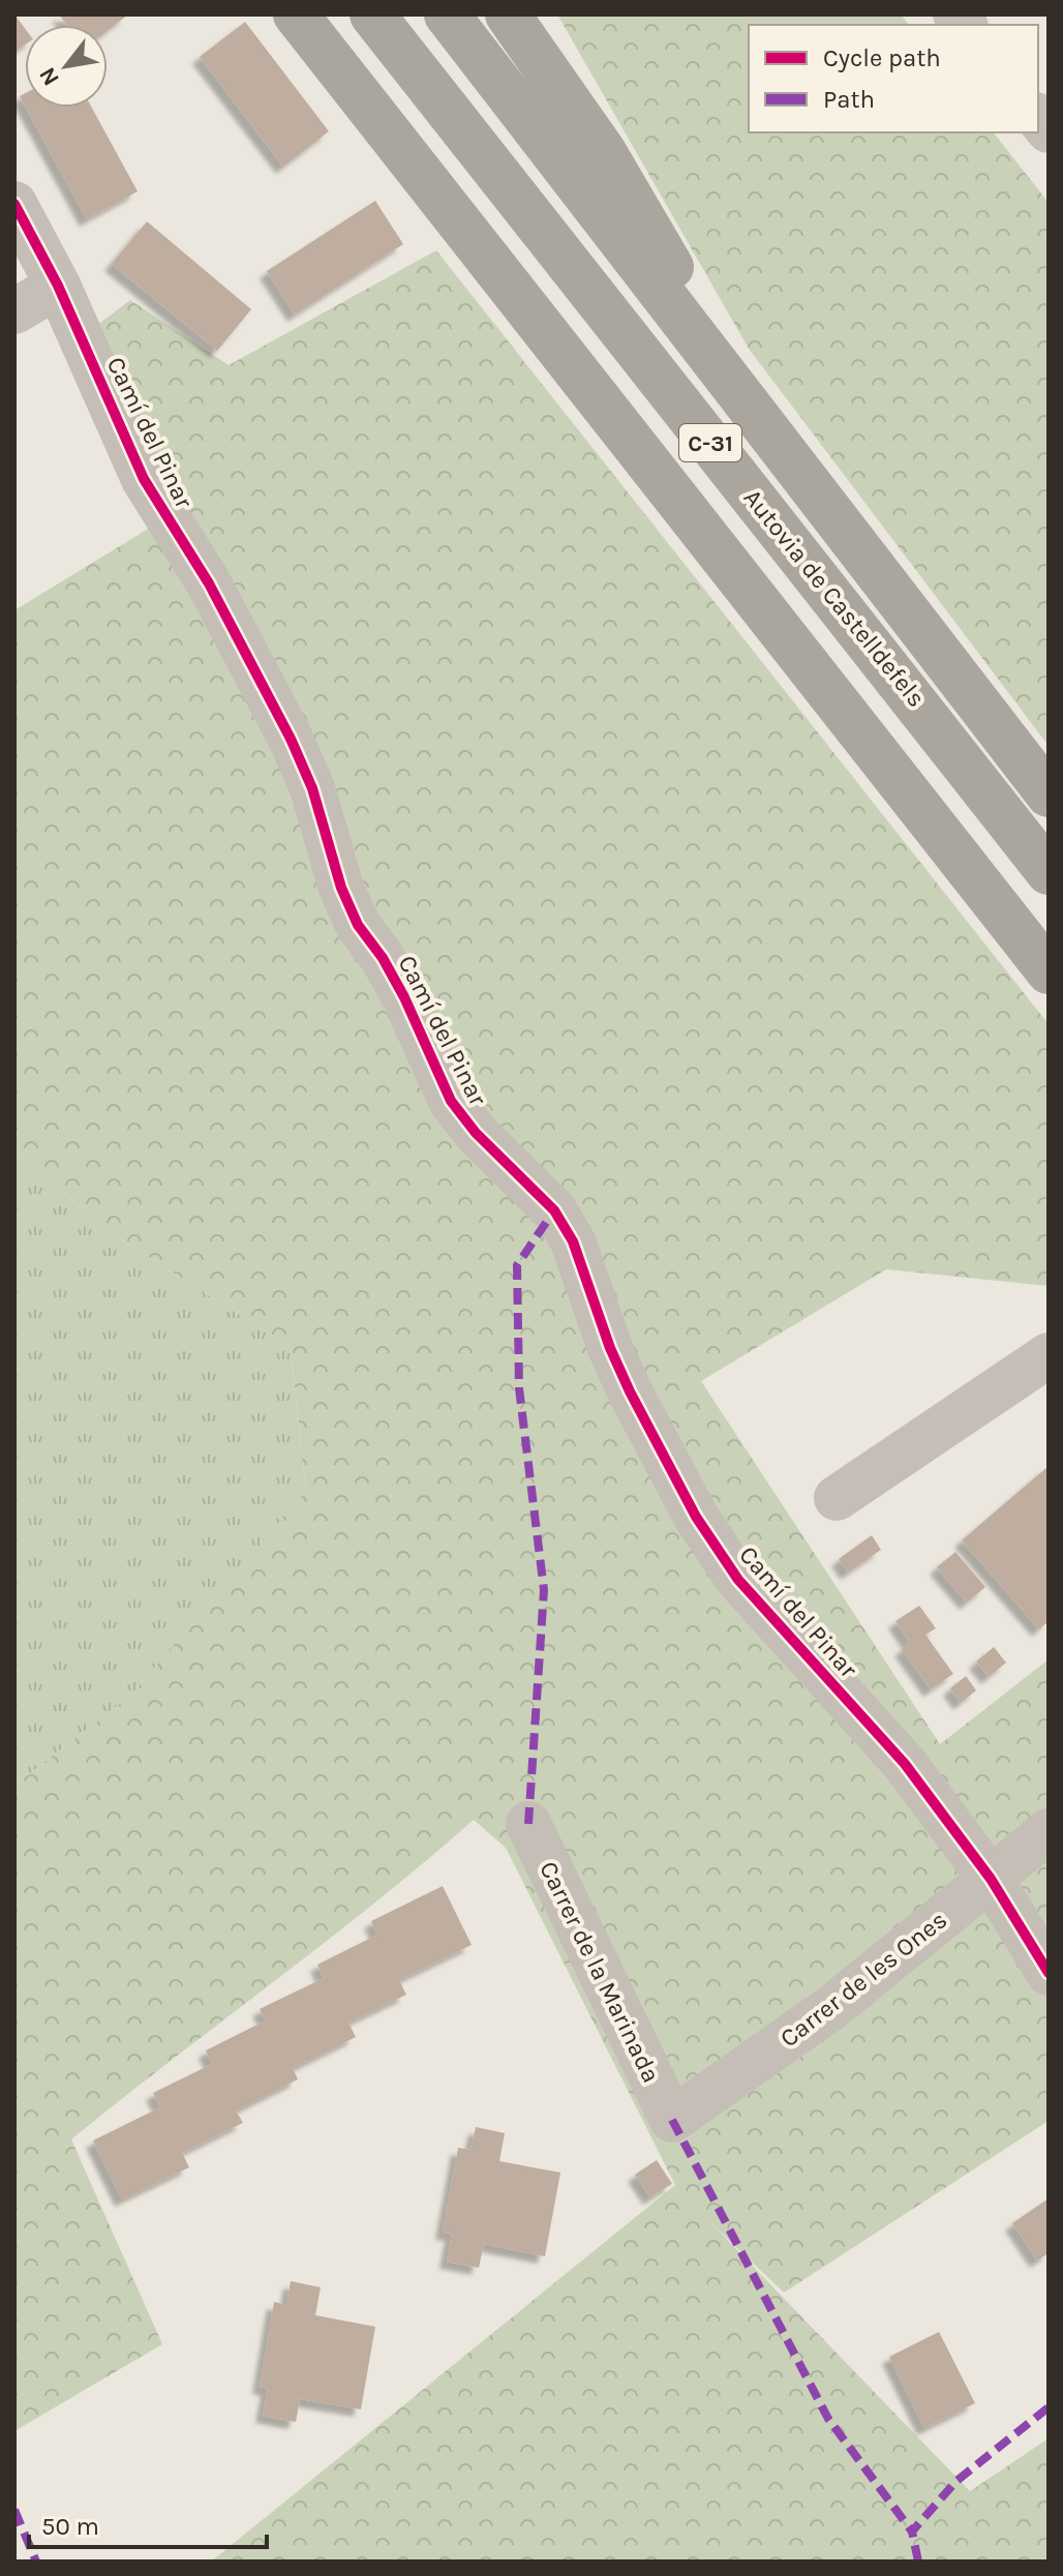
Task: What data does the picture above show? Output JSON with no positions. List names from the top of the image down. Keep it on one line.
{"streets":{"highway":["C-31","Autovia de Castelldefels"],"street":["Camí del Pinar","Carrer de la Marinada","Carrer de les Ones"]},"crossings":[["Camí del Pinar","Carrer de les Ones"],["Carrer de la Marinada","Carrer de les Ones"]],"legend":["Cycle path","Path"],"scale_bar":"50 m","north":"bottom left"}
